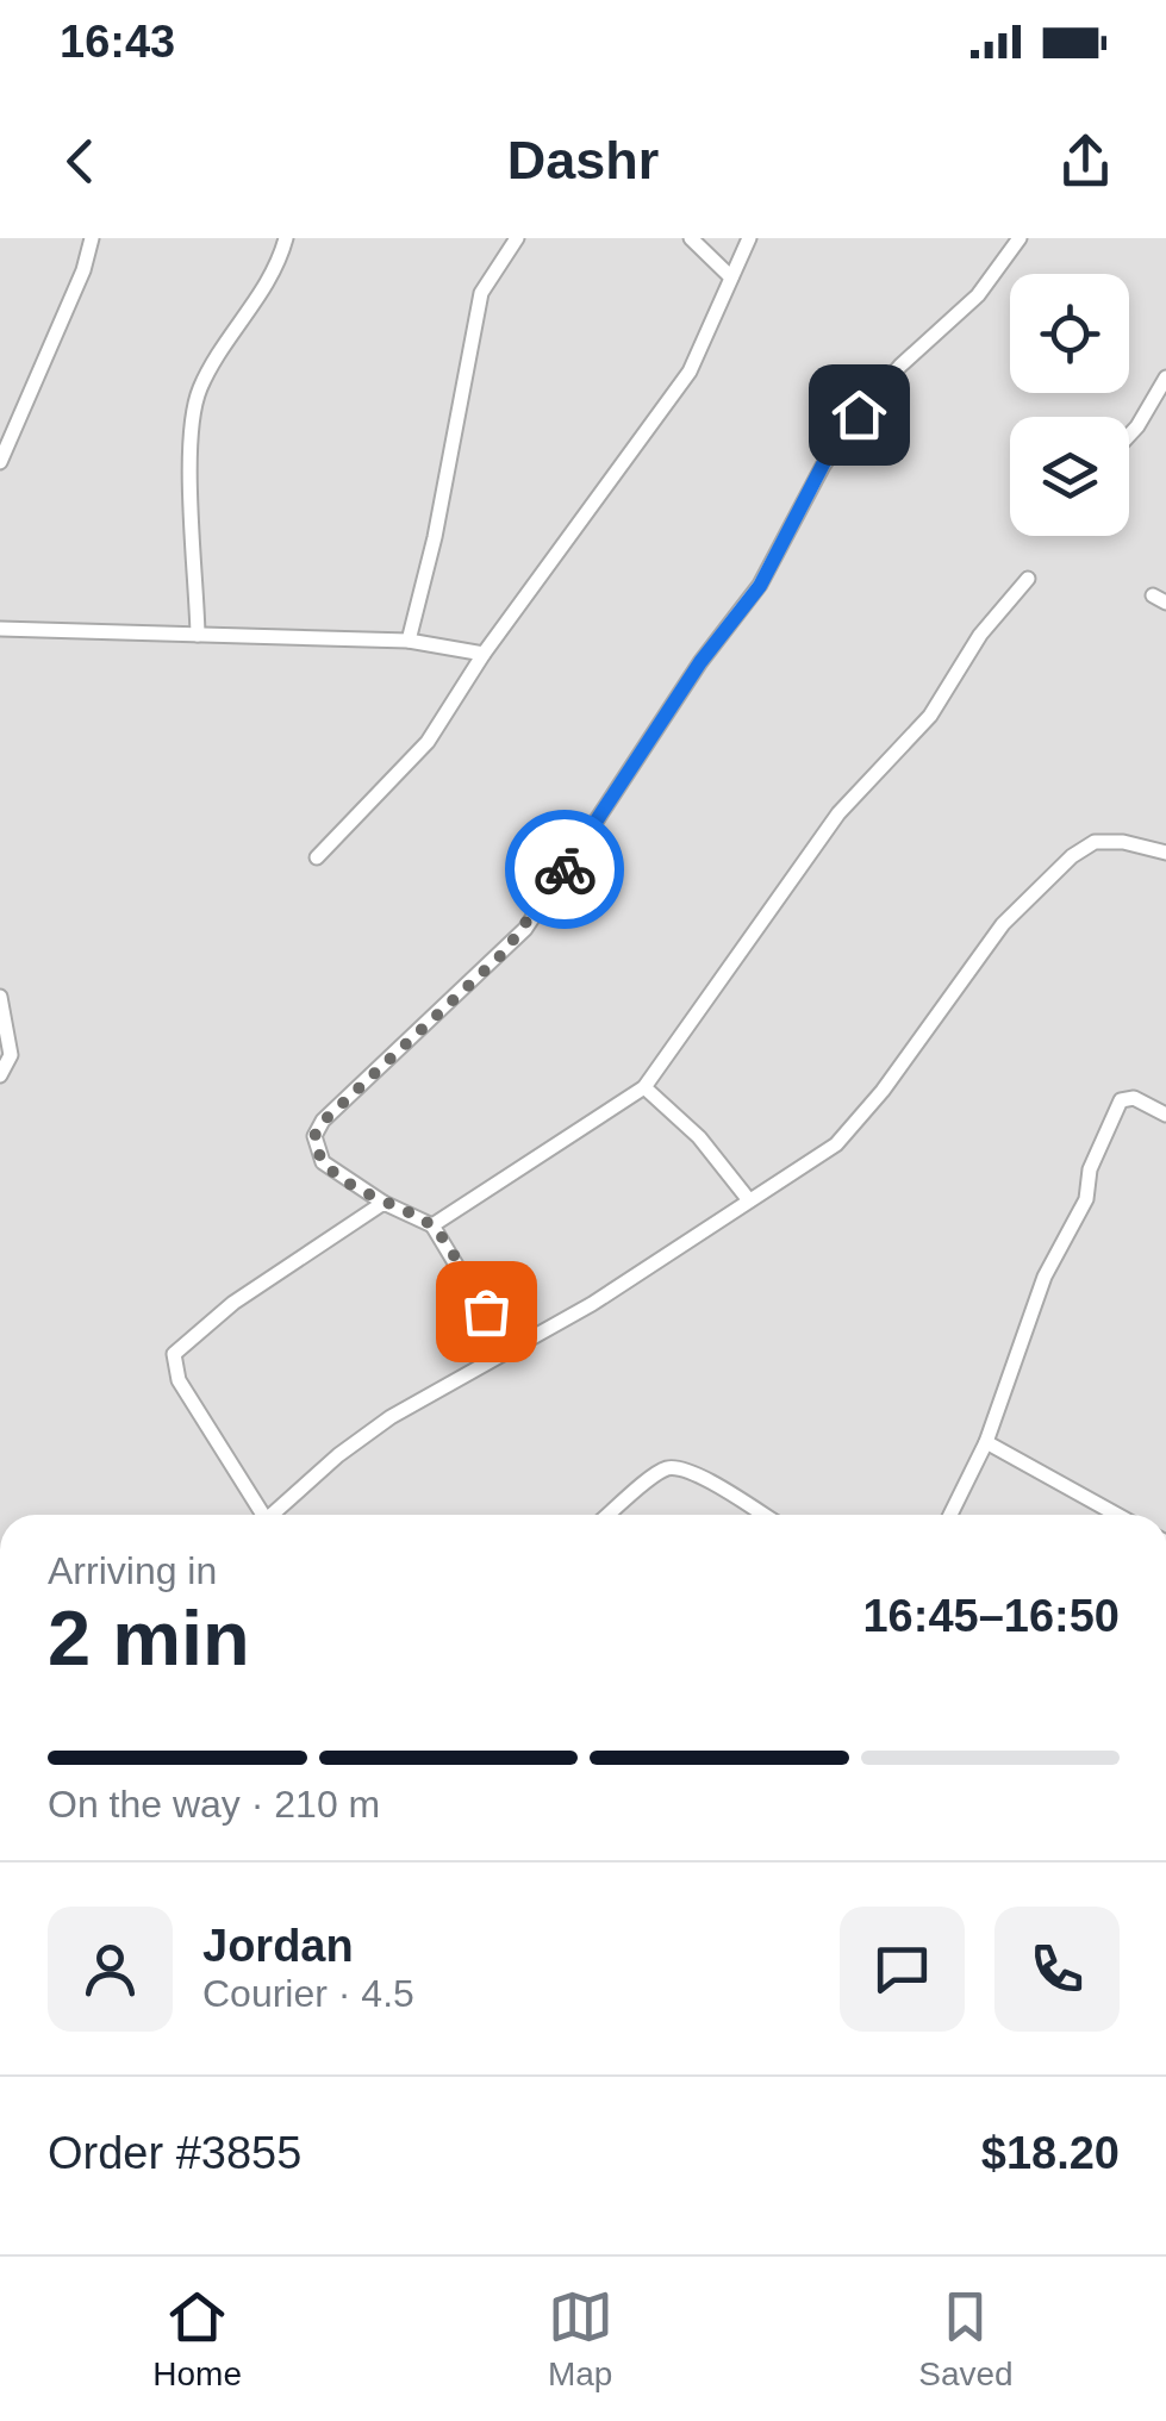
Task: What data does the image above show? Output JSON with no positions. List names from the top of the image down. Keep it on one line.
{"page":{"status":"16:43","header":"Dashr","heading":["2 min","Arriving in","16:45–16:50"],"panel":["Jordan","Courier · 4.5","Order #3855","$18.20"],"bar":"On the way · 210 m","tabs":["Home","Map","Saved"]}}
